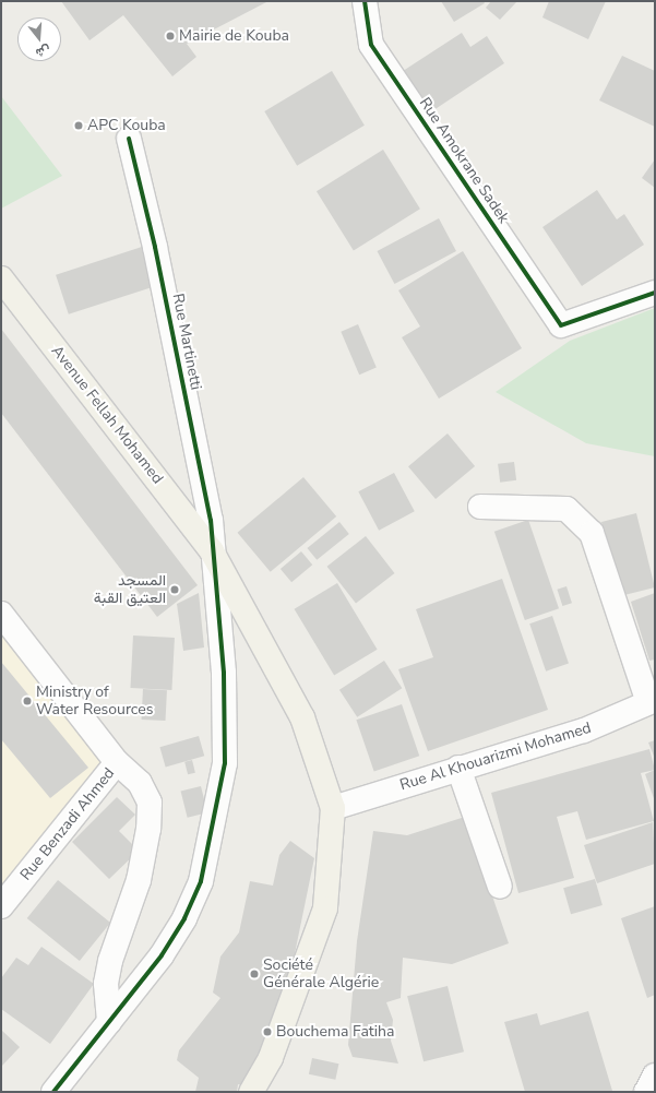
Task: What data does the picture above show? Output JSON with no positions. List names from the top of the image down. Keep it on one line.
{"streets":{"main road":["Avenue Fellah Mohamed"],"street":["Rue Amokrane Sadek","Rue Martinetti","Rue Al Khouarizmi Mohamed","Rue Benzadi Ahmed"]},"crossings":[["Rue Martinetti","Avenue Fellah Mohamed"],["Avenue Fellah Mohamed","Rue Al Khouarizmi Mohamed"]],"places":["Mairie de Kouba","APC Kouba","المسجد العتيق القبة","Ministry of Water Resources","Société Générale Algérie","Bouchema Fatiha"],"north":"bottom"}
